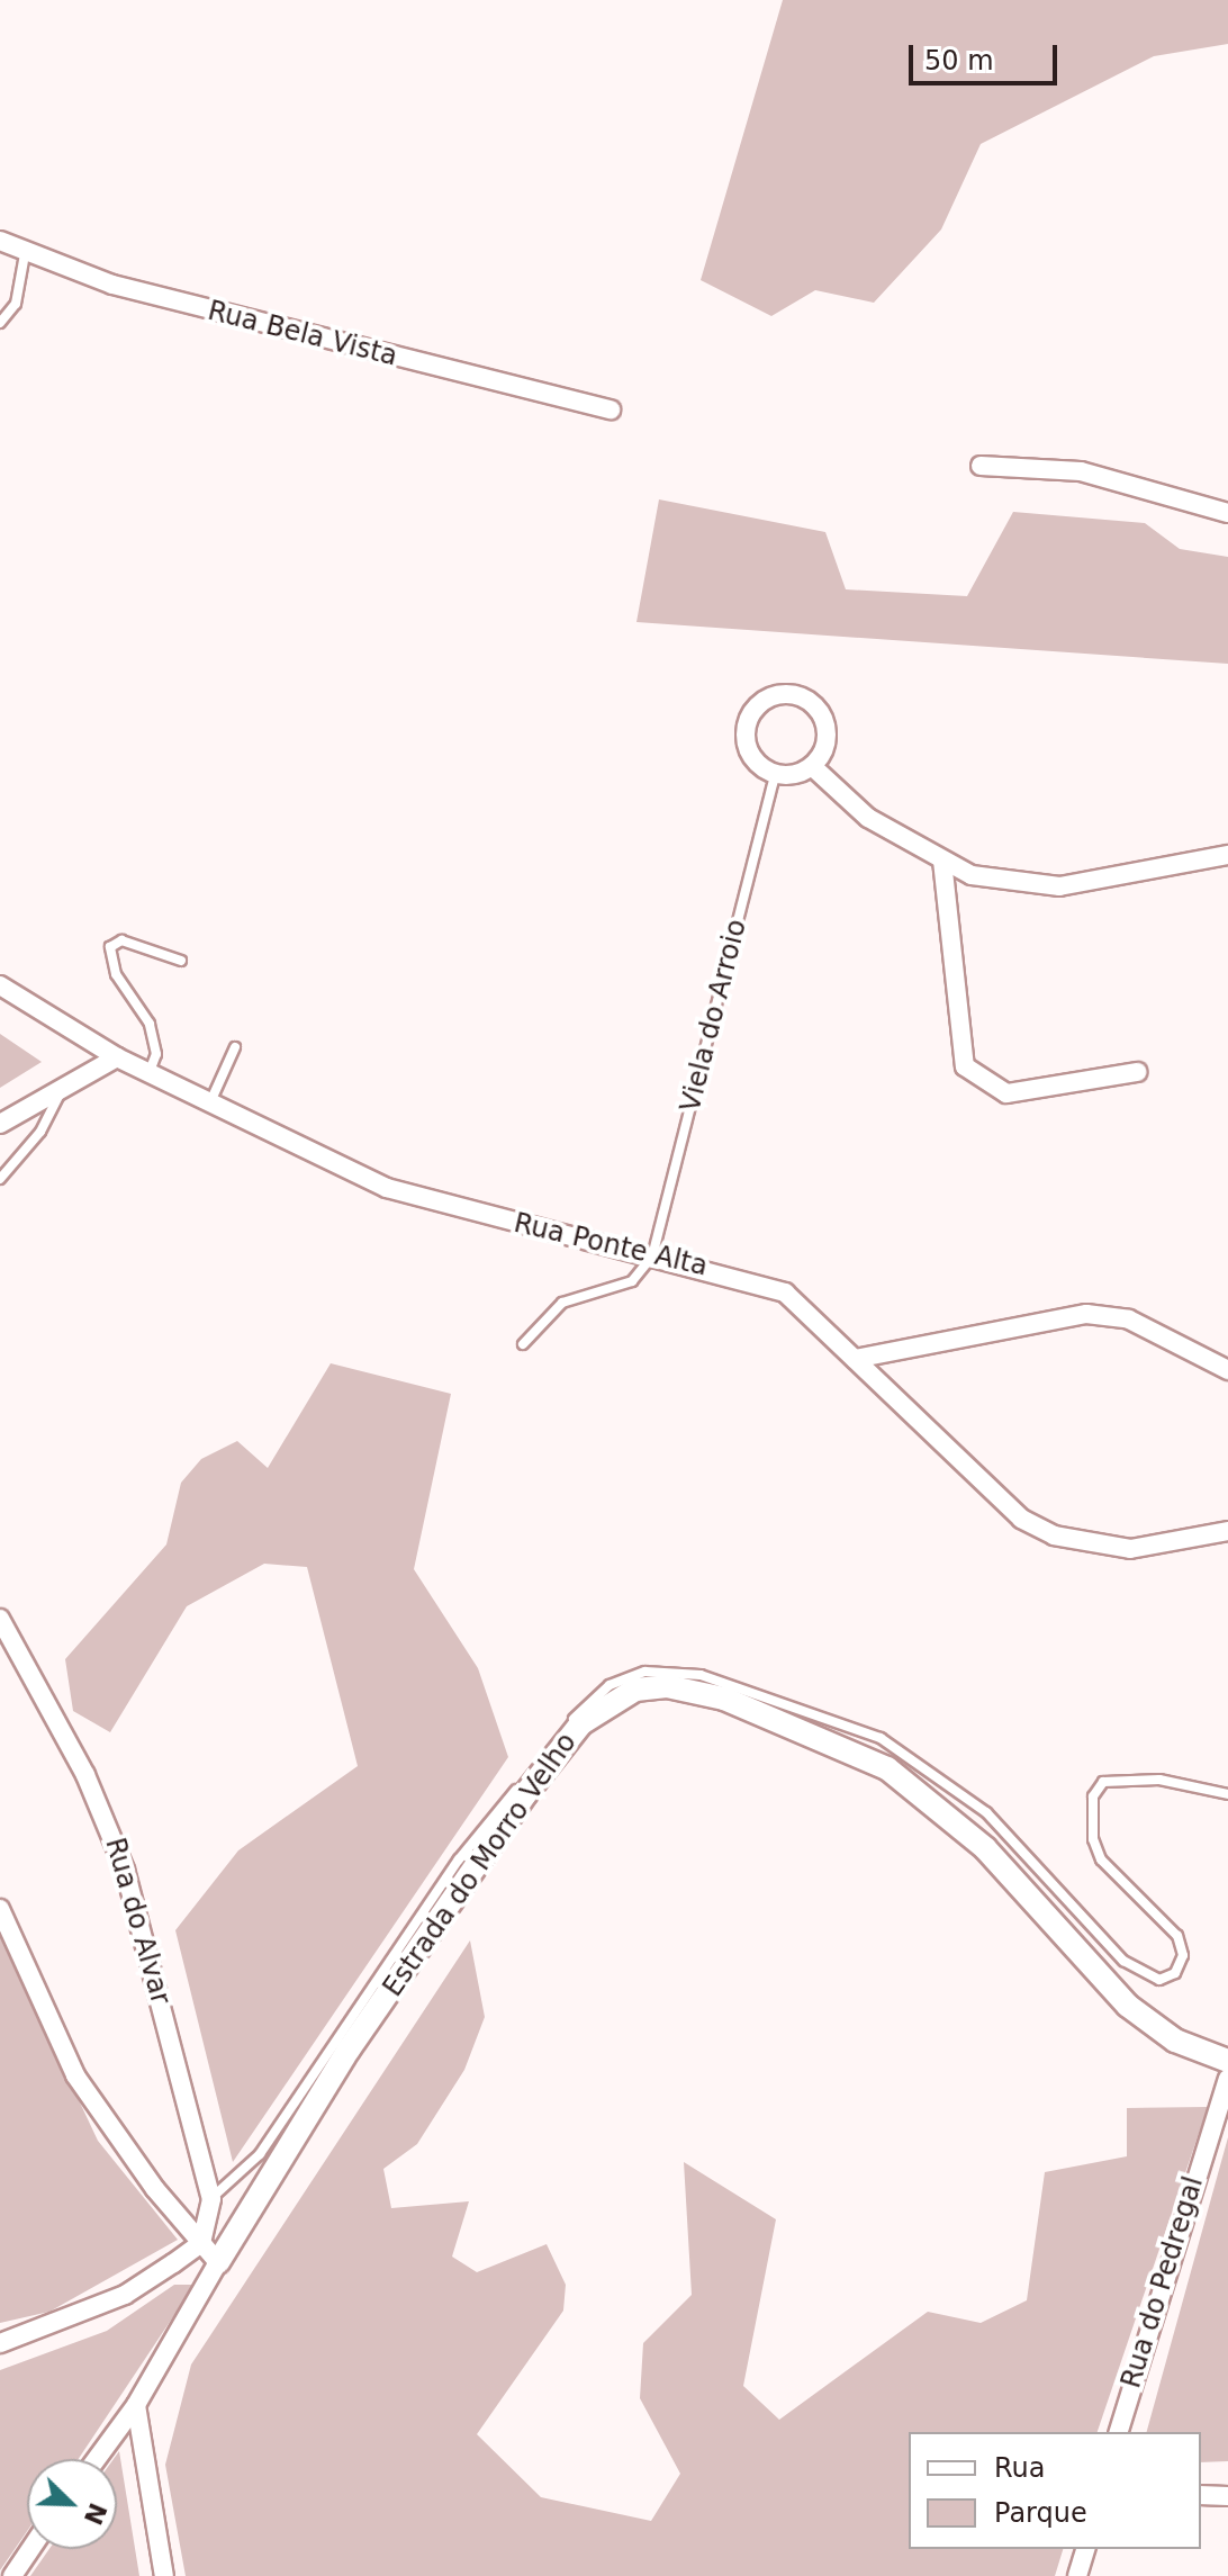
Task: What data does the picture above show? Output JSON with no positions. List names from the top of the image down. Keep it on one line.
{"streets":{"street":["Rua Bela Vista","Rua Ponte Alta","Estrada do Morro Velho","Rua do Alvar","Rua do Pedregal"],"lane":["Viela do Arroio"]},"crossings":[["Viela do Arroio","Rua Ponte Alta"]],"legend":["Rua","Parque"],"scale_bar":"50 m","north":"bottom right"}
